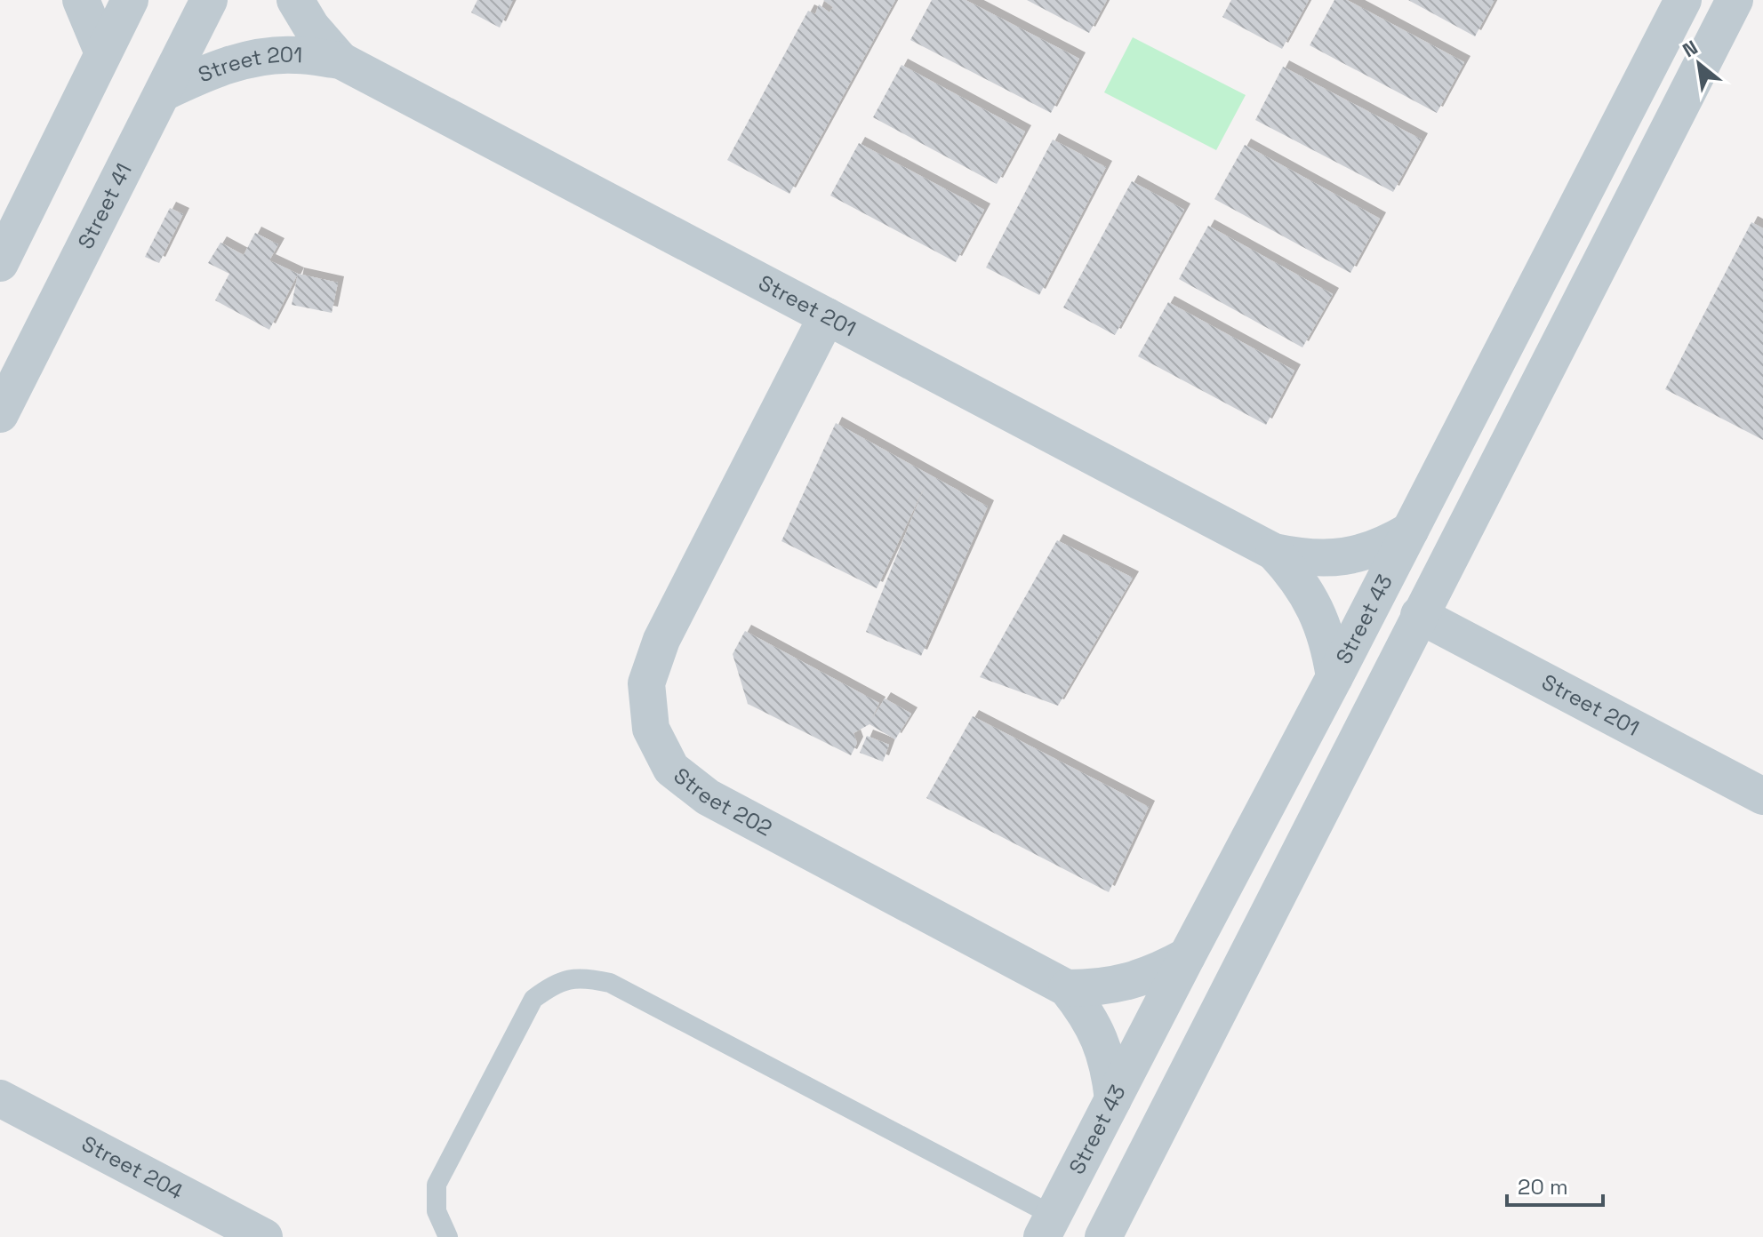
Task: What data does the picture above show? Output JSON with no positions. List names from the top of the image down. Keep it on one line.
{"streets":{"street":["Street 201","Street 41","Street 43","Street 202","Street 204"]},"crossings":[["Street 201","Street 41"],["Street 201","Street 43"],["Street 201","Street 202"],["Street 43","Street 202"]],"scale_bar":"20 m","north":"top left"}
